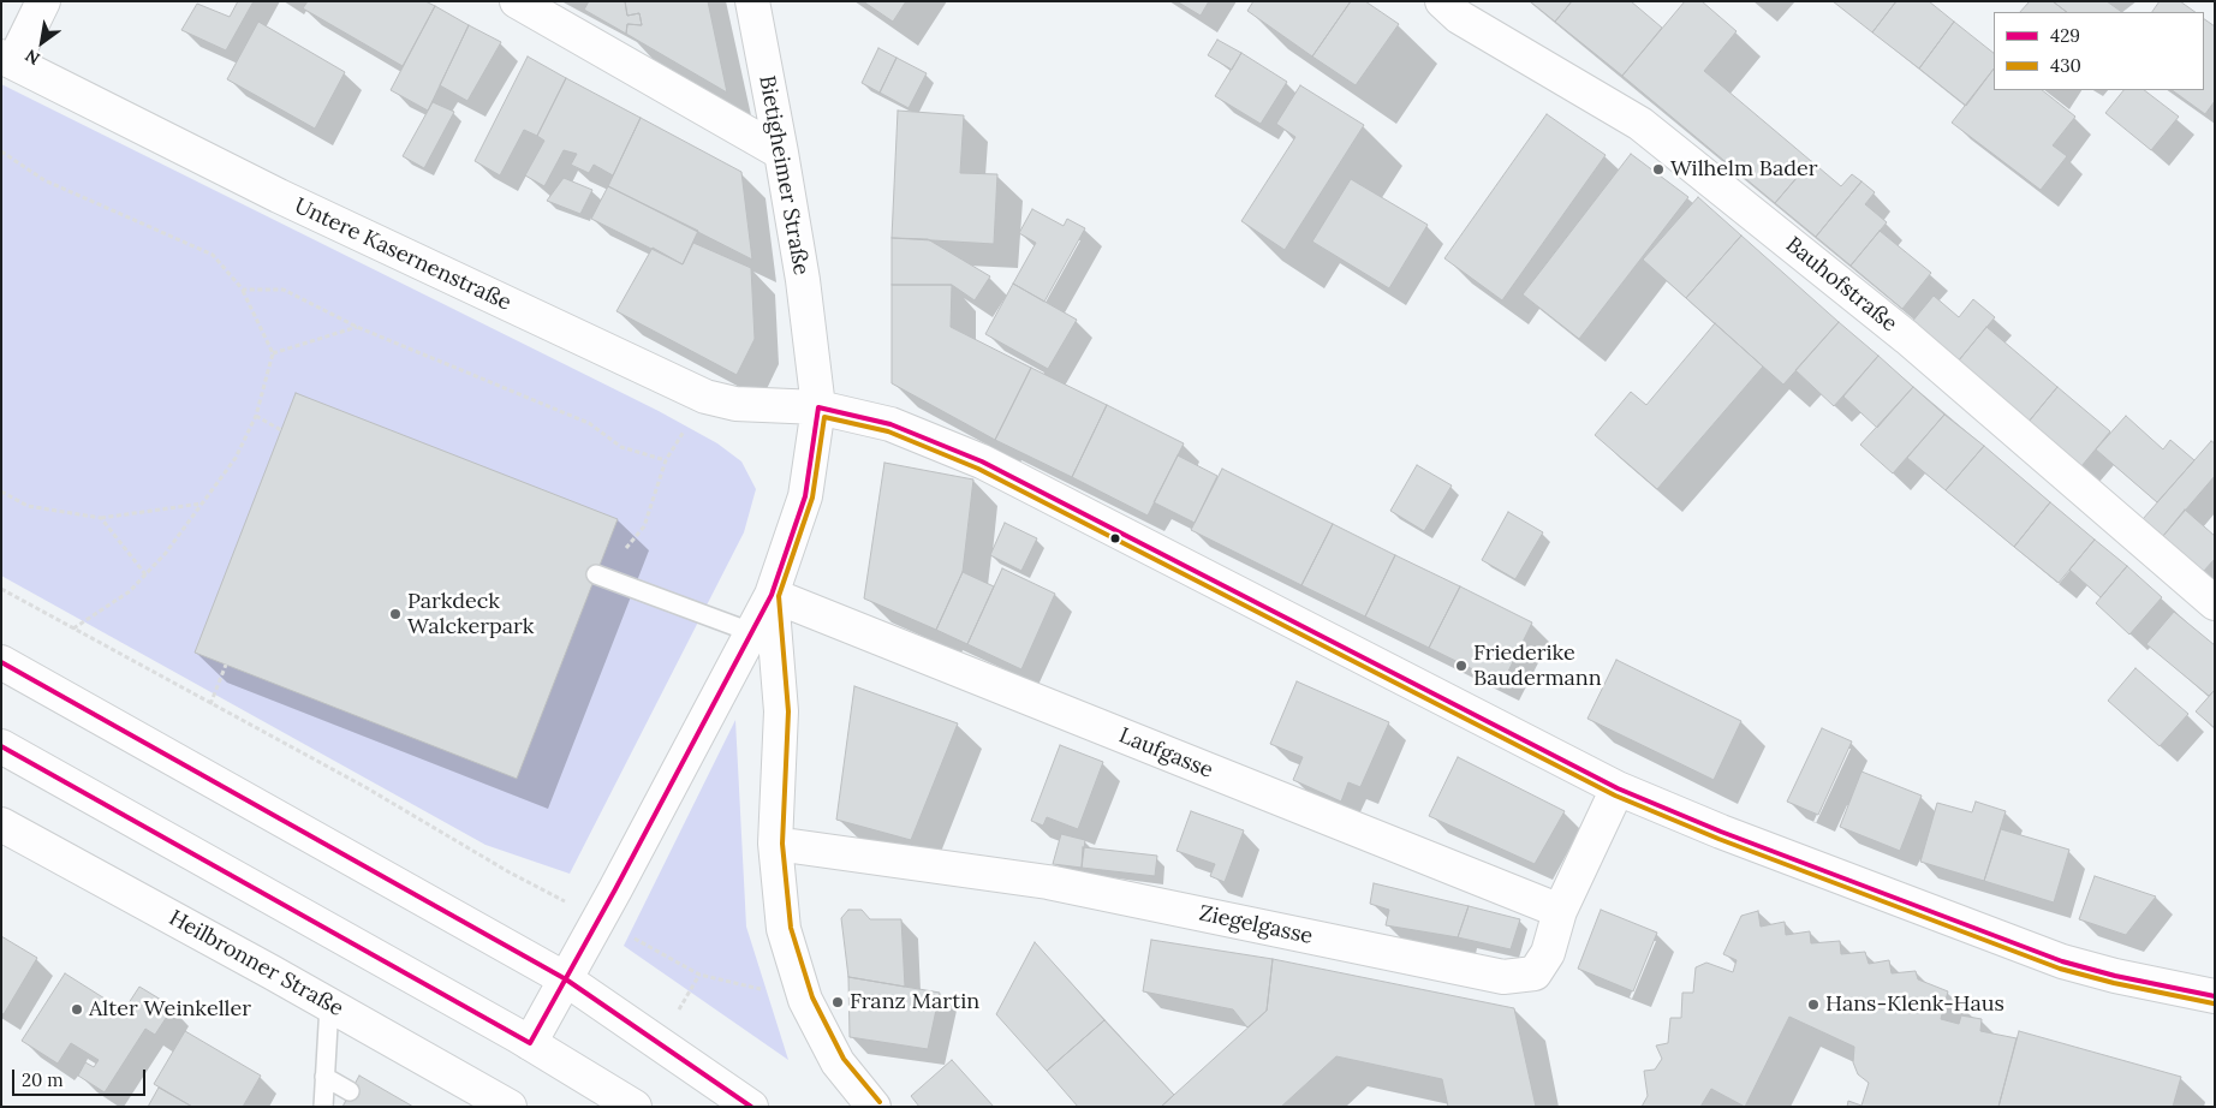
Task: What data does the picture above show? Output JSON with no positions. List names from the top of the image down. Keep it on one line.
{"streets":{"street":["Bietigheimer Straße","Untere Kasernenstraße","Bauhofstraße","Laufgasse","Ziegelgasse","Heilbronner Straße"]},"crossings":[["Bietigheimer Straße","Untere Kasernenstraße"],["Bietigheimer Straße","Laufgasse"],["Bietigheimer Straße","Ziegelgasse"],["Untere Kasernenstraße","Ziegelgasse"],["Laufgasse","Ziegelgasse"]],"places":["Wilhelm Bader","Parkdeck Walckerpark","Friederike Baudermann","Franz Martin","Hans-Klenk-Haus","Alter Weinkeller"],"lines":["transit line 429","transit line 430"],"legend":["429","430"],"scale_bar":"20 m","north":"bottom left"}
